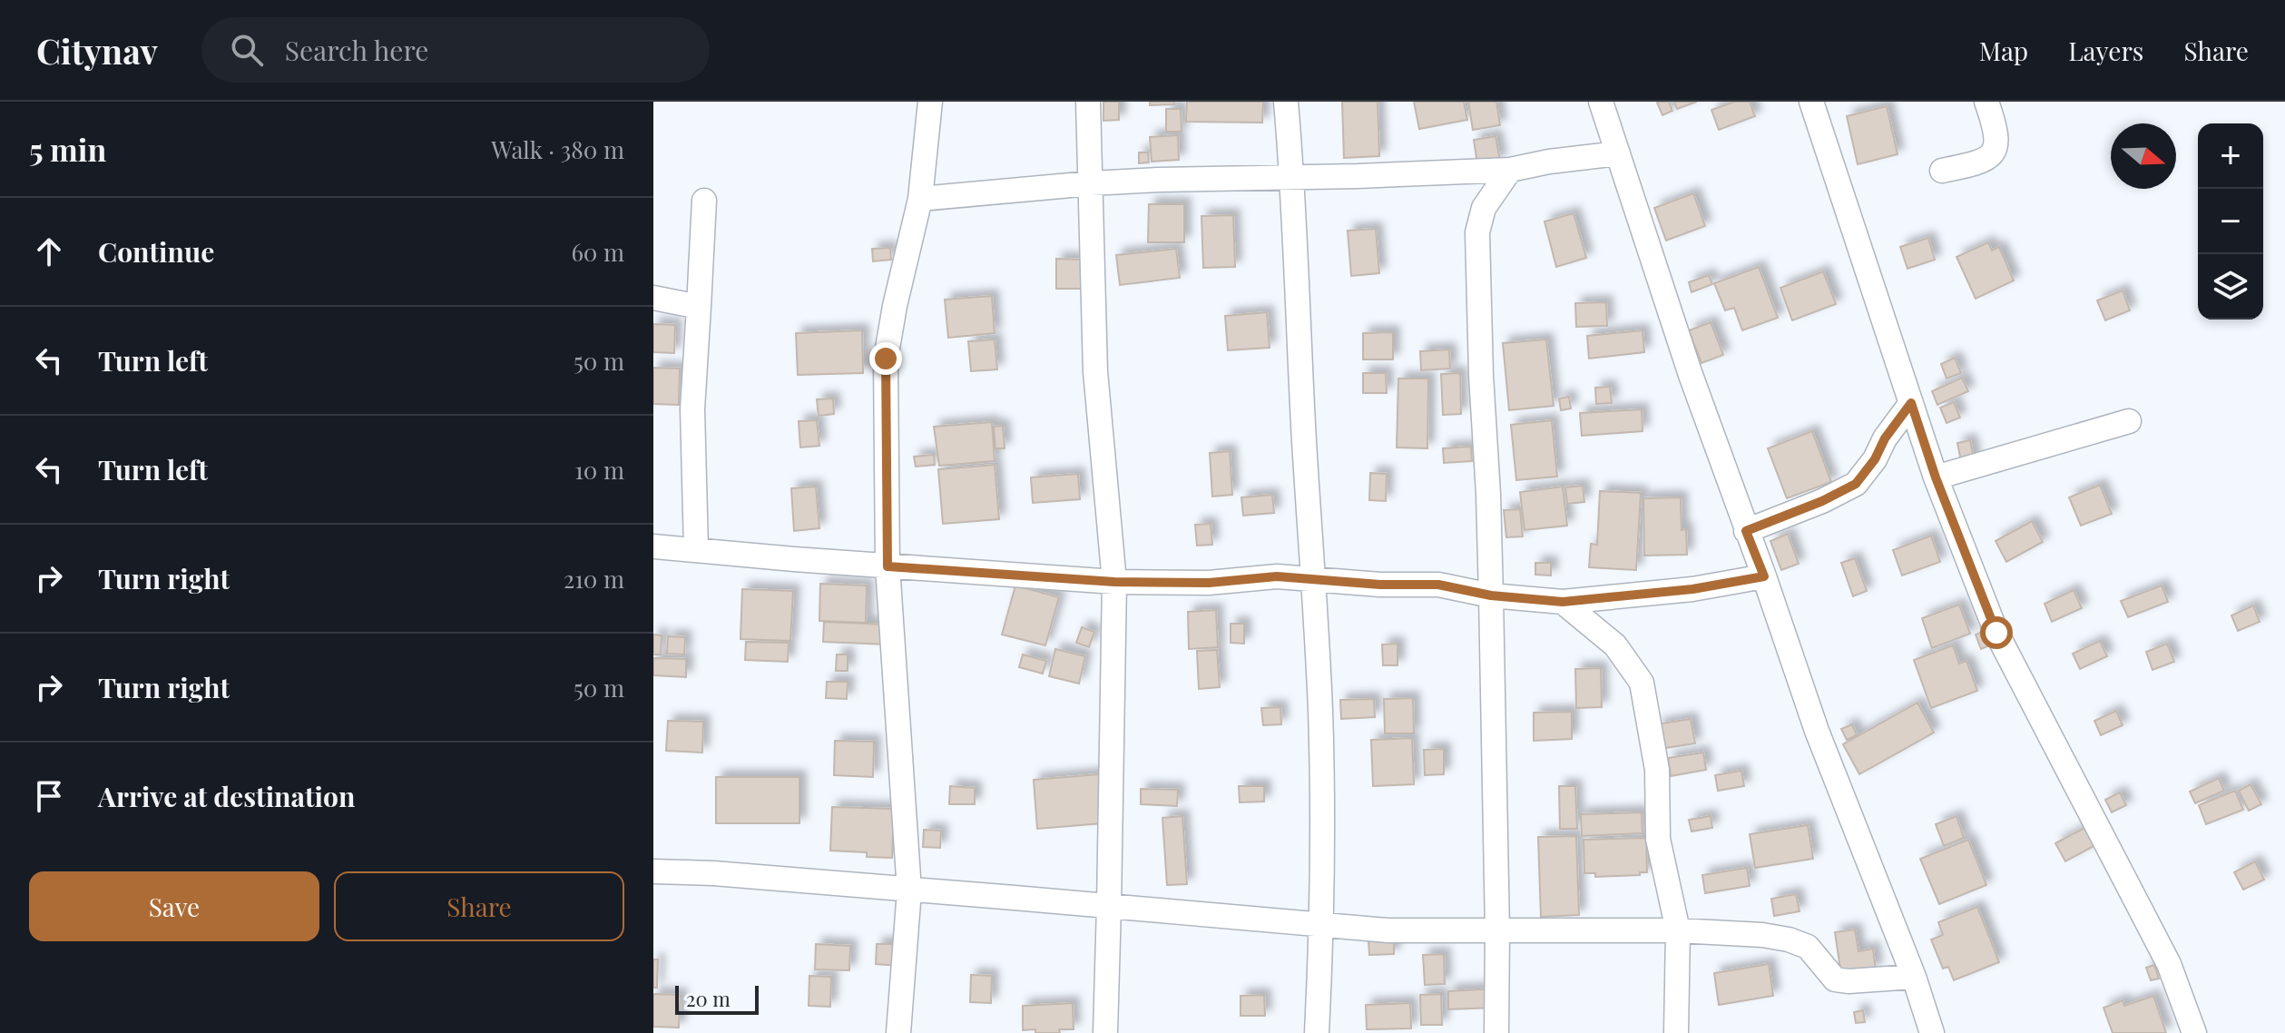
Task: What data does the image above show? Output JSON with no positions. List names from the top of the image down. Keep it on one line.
{"scale_bar":"20 m","north":"right","page":{"header":"Citynav","search":"Search here","nav":["Map","Layers","Share"],"heading":["5 min","Walk · 380 m"],"map_buttons":["+","−"],"list":[["Continue","60 m"],["Turn left","50 m"],["Turn left","10 m"],["Turn right","210 m"],["Turn right","50 m"],"Arrive at destination"],"buttons":["Save","Share"],"scale":"20 m"}}
